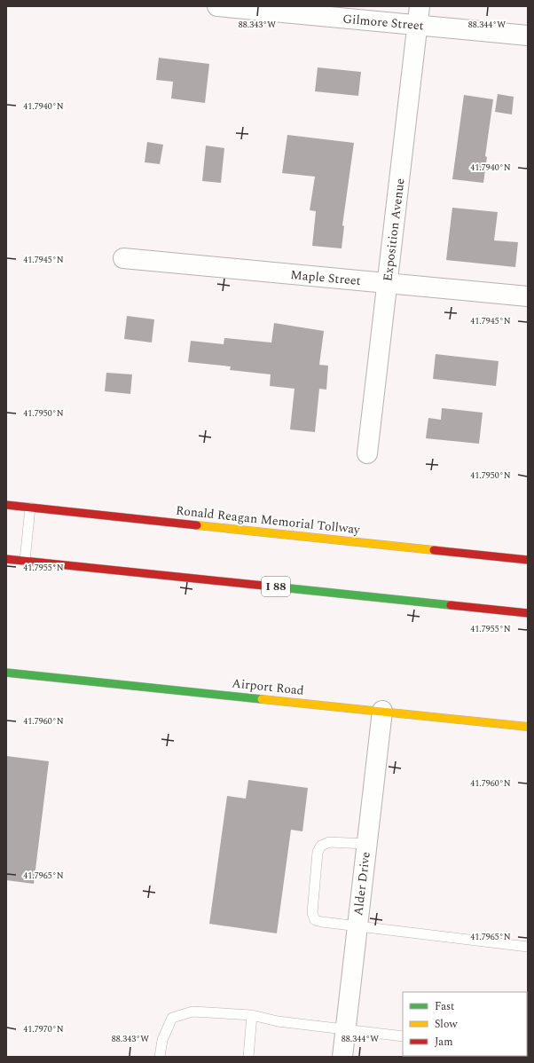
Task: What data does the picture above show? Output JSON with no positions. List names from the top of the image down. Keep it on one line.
{"streets":{"main road":["Ronald Reagan Memorial Tollway","I 88","Airport Road"],"street":["Gilmore Street","Exposition Avenue","Maple Street","Alder Drive"]},"crossings":[["Gilmore Street","Exposition Avenue"],["Exposition Avenue","Maple Street"],["Airport Road","Alder Drive"]],"legend":["Fast","Slow","Jam"],"coordinates":["88.343°W","88.344°W","41.7940°N","41.7945°N","41.7950°N","41.7955°N","41.7960°N","41.7965°N","41.7970°N"]}
